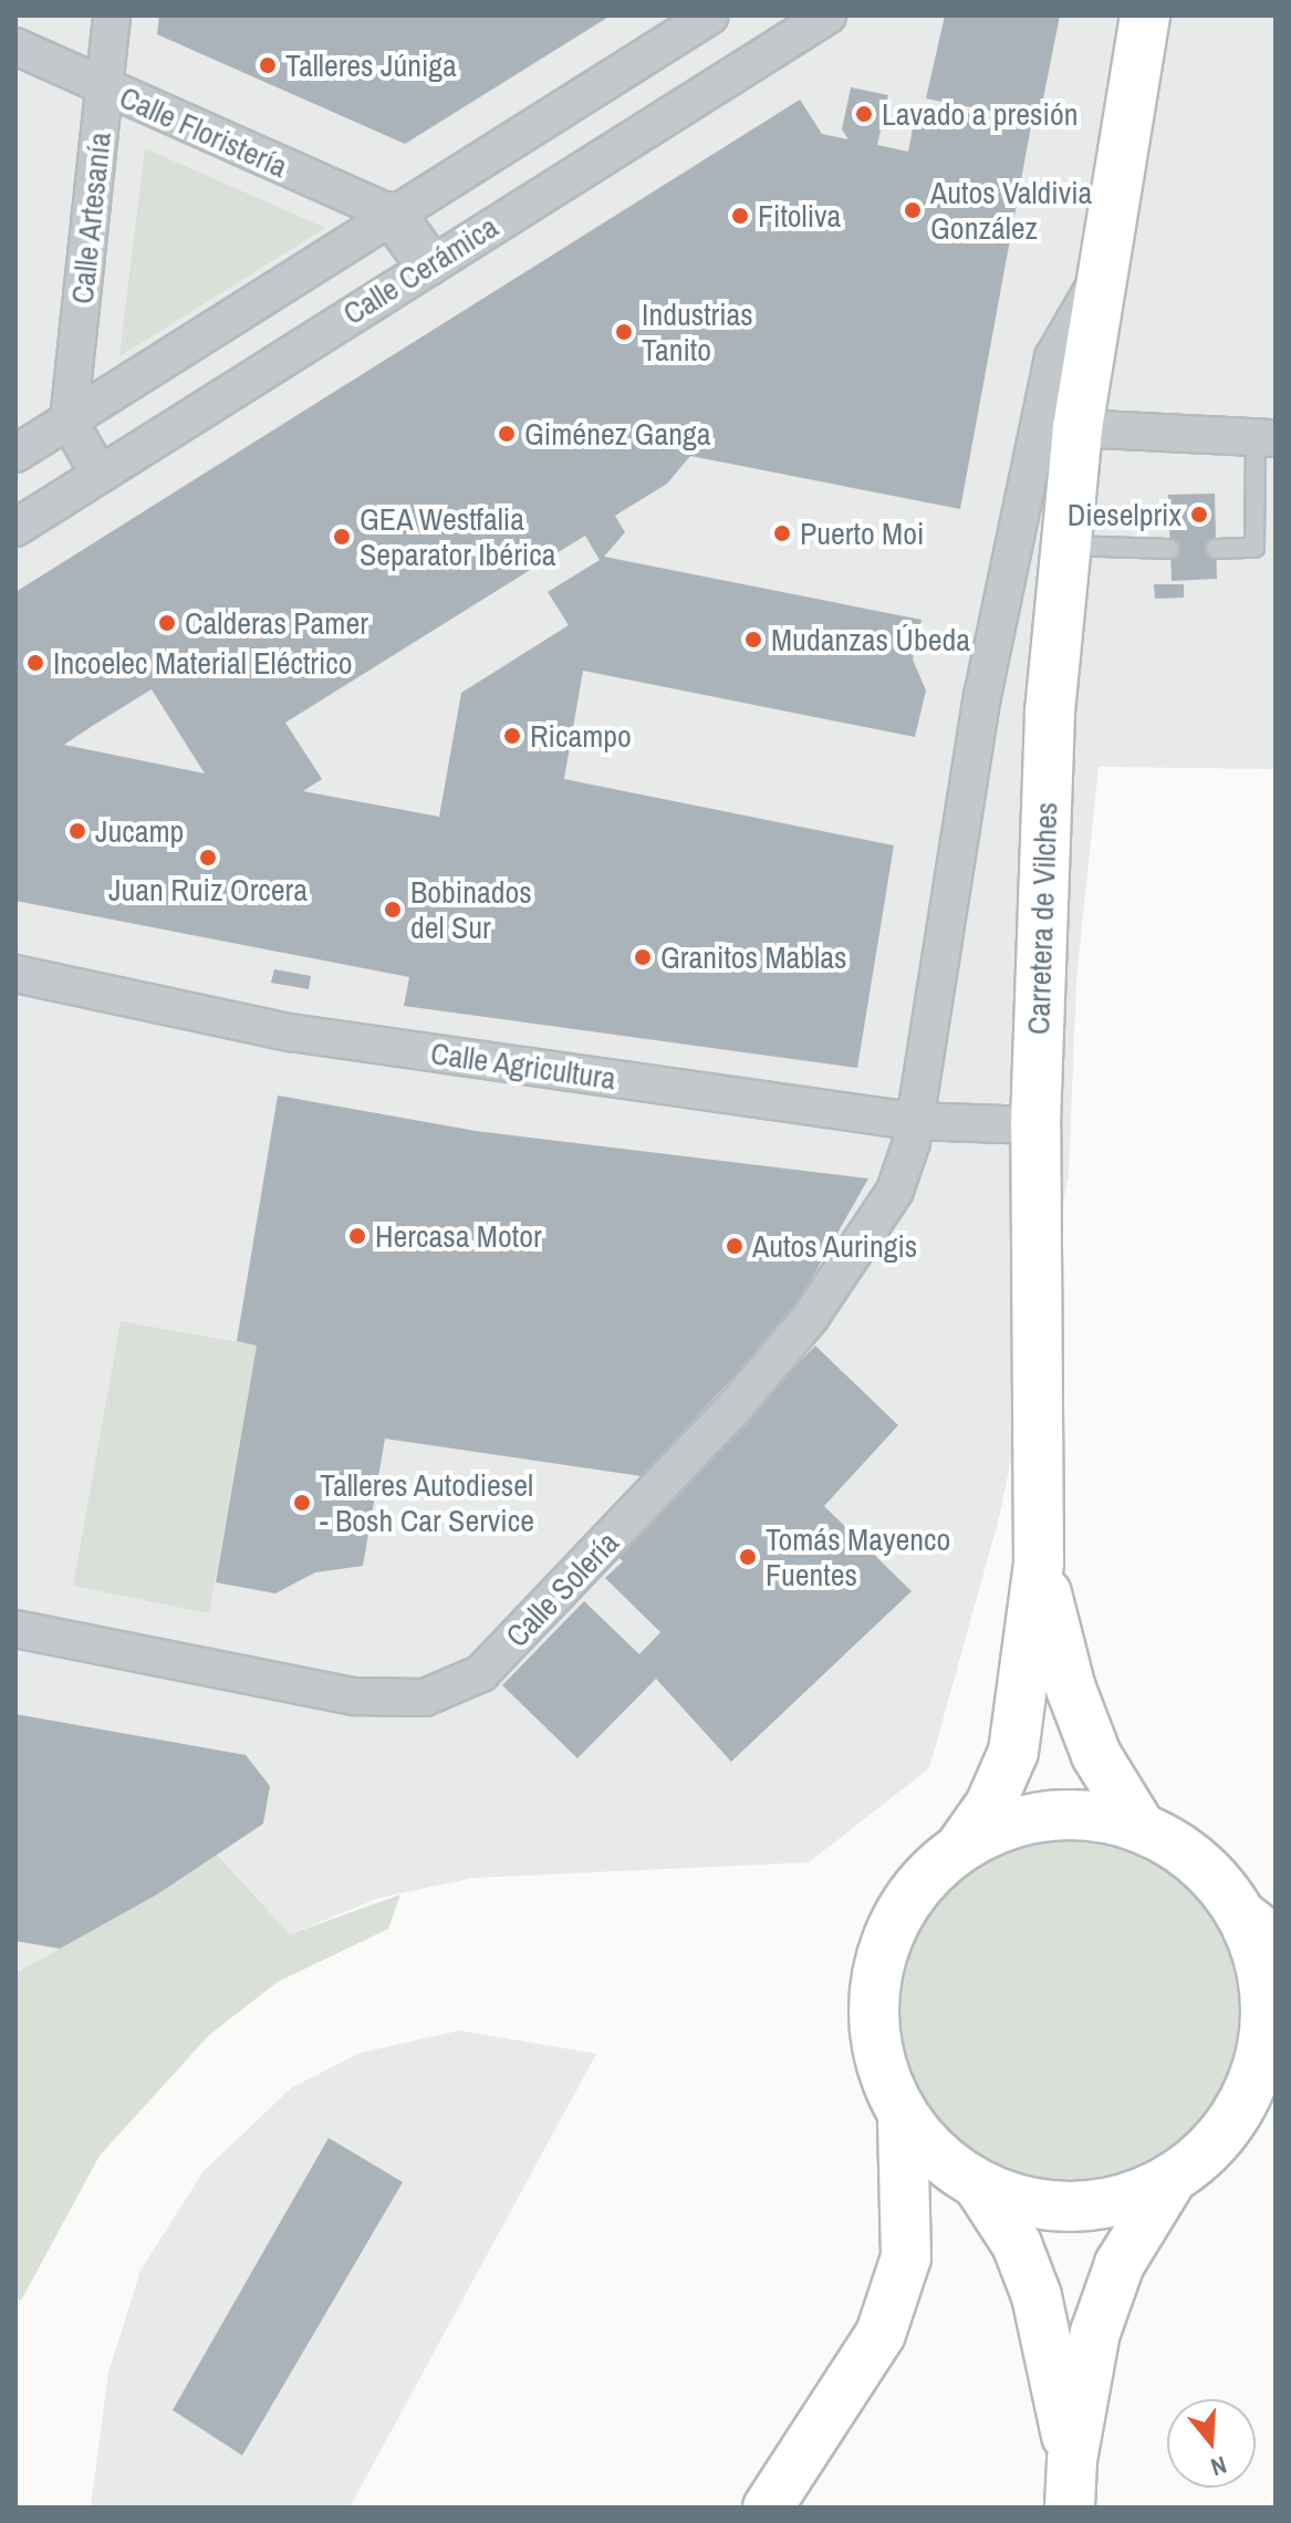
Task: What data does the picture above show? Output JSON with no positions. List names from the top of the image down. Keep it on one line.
{"streets":{"main road":["Carretera de Vilches"],"street":["Calle Floristería","Calle Artesanía","Calle Cerámica","Calle Agricultura","Calle Solería"]},"crossings":[["Calle Floristería","Calle Artesanía"],["Calle Floristería","Calle Cerámica"],["Calle Artesanía","Calle Cerámica"],["Carretera de Vilches","Calle Agricultura"],["Carretera de Vilches","Calle Solería"],["Calle Agricultura","Calle Solería"]],"places":["Talleres Júniga","Lavado a presión","Autos Valdivia González","Fitoliva","Industrias Tanito","Giménez Ganga","Dieselprix","Puerto Moi","GEA Westfalia Separator Ibérica","Calderas Pamer","Mudanzas Úbeda","Incoelec Material Eléctrico","Ricampo","Jucamp","Juan Ruiz Orcera","Bobinados del Sur","Granitos Mablas","Hercasa Motor","Autos Auringis","Talleres Autodiesel - Bosh Car Service","Tomás Mayenco Fuentes"],"north":"bottom"}
